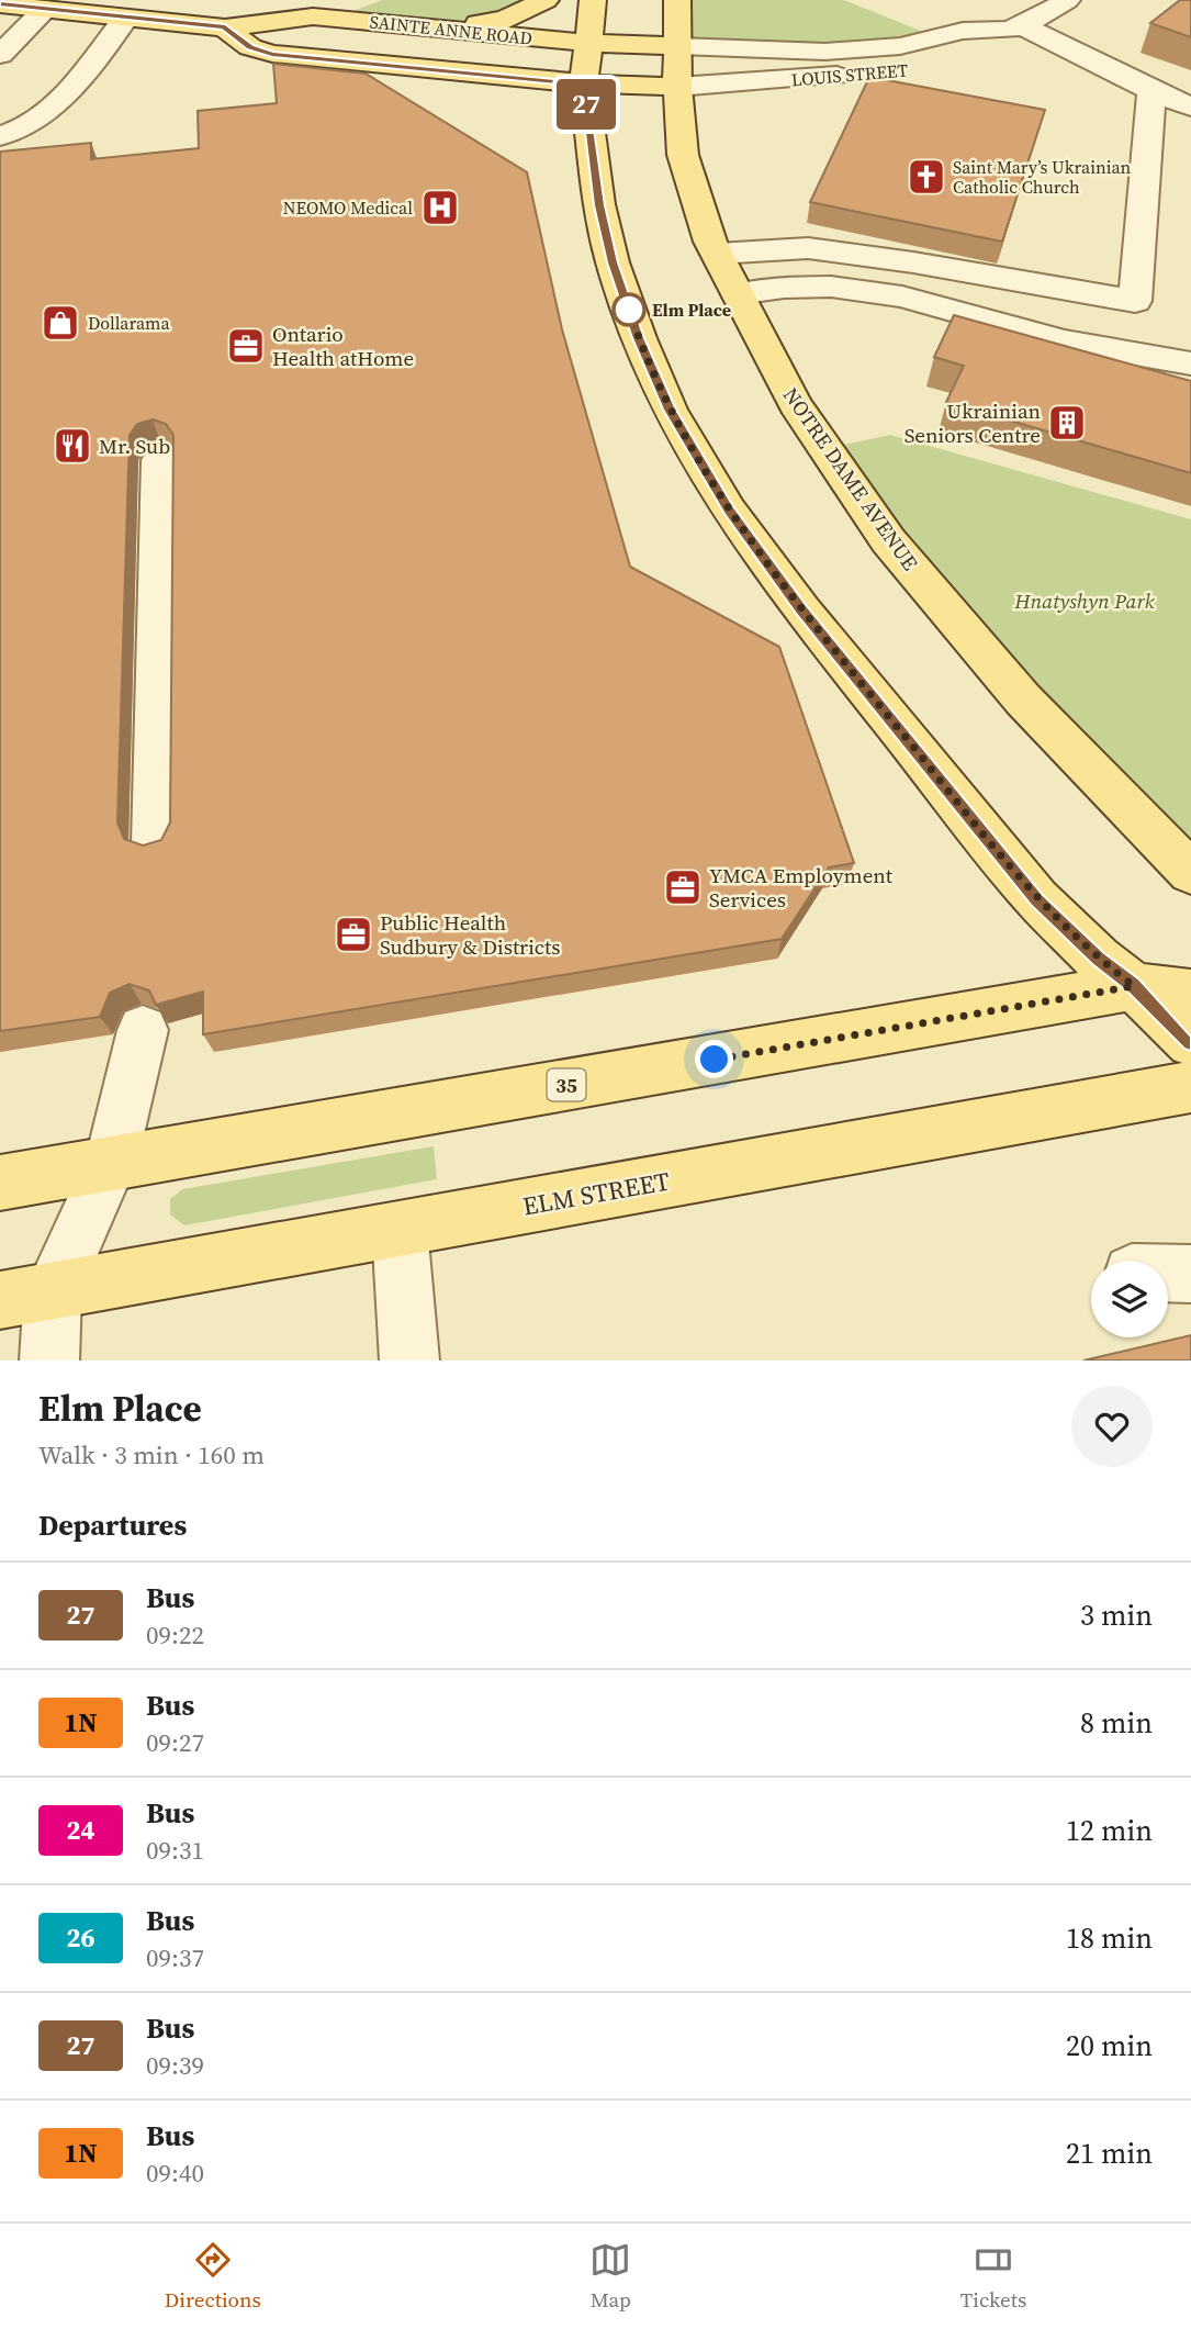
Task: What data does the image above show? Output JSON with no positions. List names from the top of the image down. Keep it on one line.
{"streets":{"main road":["SAINTE ANNE ROAD","NOTRE DAME AVENUE","35","ELM STREET"],"street":["LOUIS STREET"]},"crossings":[["SAINTE ANNE ROAD","LOUIS STREET"],["SAINTE ANNE ROAD","NOTRE DAME AVENUE"],["LOUIS STREET","NOTRE DAME AVENUE"]],"parks":["Hnatyshyn Park"],"places":{"church":["Saint Mary’s Ukrainian Catholic Church"],"hospital":["NEOMO Medical"],"other":["Elm Place"],"shop":["Dollarama"],"office":["Ontario Health atHome","YMCA Employment Services","Public Health Sudbury & Districts"],"building":["Ukrainian Seniors Centre"],"restaurant":["Mr. Sub"]},"lines":["bus line 27"],"page":{"on_map":"27","heading":[["Elm Place","Walk · 3 min · 160 m"],"Departures"],"list":[{"mark":"27","name":"Bus","note":"09:22","value":"3 min"},{"mark":"1N","name":"Bus","note":"09:27","value":"8 min"},{"mark":"24","name":"Bus","note":"09:31","value":"12 min"},{"mark":"26","name":"Bus","note":"09:37","value":"18 min"},{"mark":"27","name":"Bus","note":"09:39","value":"20 min"},{"mark":"1N","name":"Bus","note":"09:40","value":"21 min"}],"tabs":["Directions","Map","Tickets"]}}
